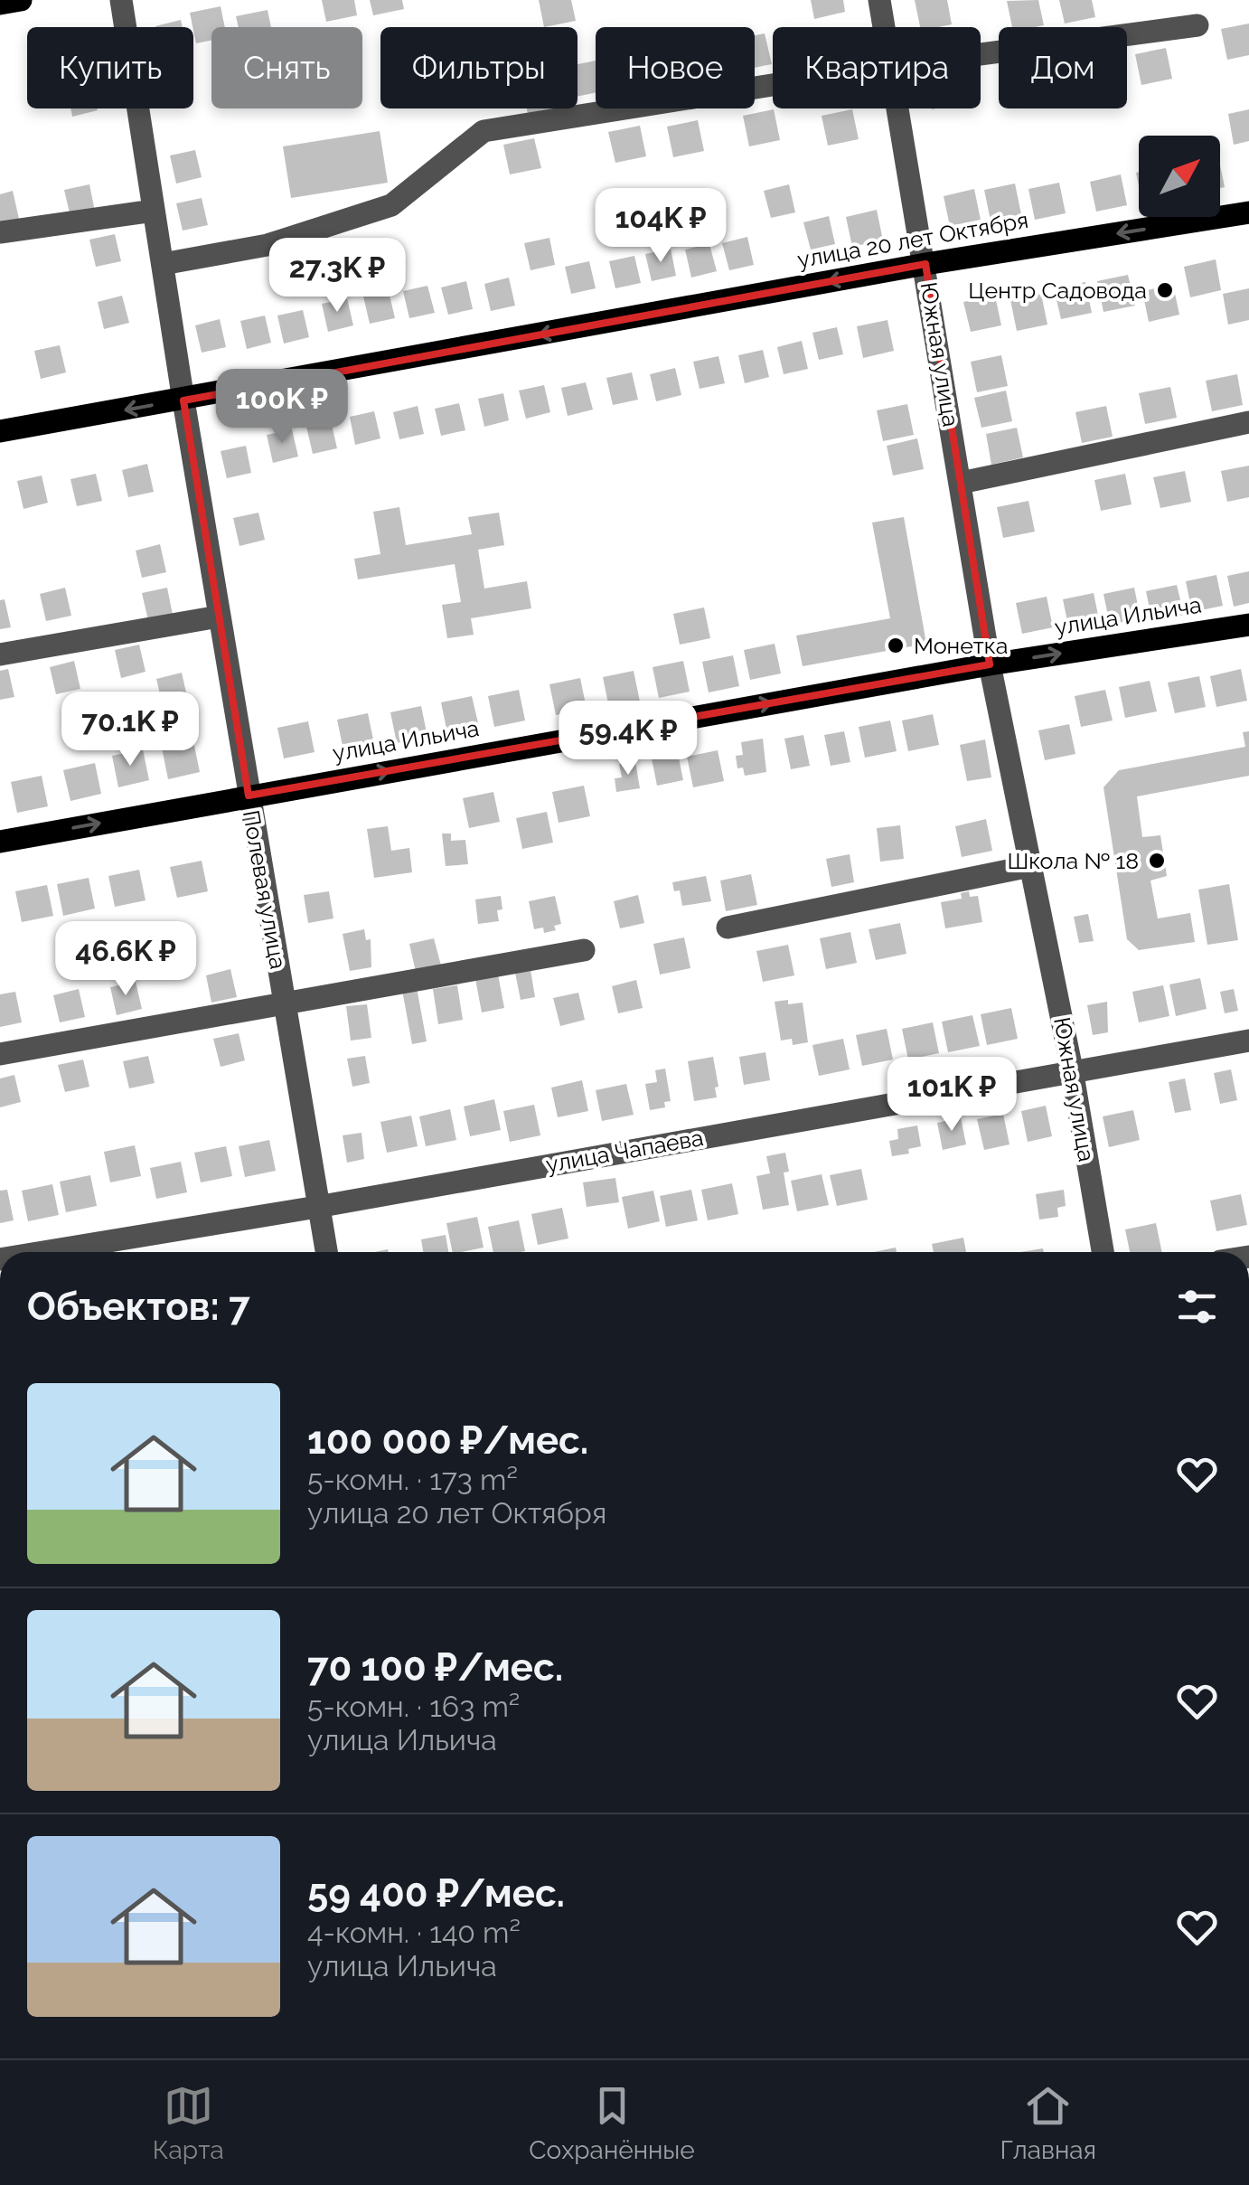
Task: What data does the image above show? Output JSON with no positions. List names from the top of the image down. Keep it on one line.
{"streets":{"main road":["улица 20 лет Октября","улица Ильича"],"street":["Южная улица","Полевая улица","улица Чапаева"]},"crossings":[["улица 20 лет Октября","Южная улица"],["улица 20 лет Октября","Полевая улица"],["Южная улица","улица Ильича"],["Южная улица","улица Чапаева"],["улица Ильича","Полевая улица"],["Полевая улица","улица Чапаева"]],"one_way":["улица 20 лет Октября","улица Ильича"],"places":["Центр Садовода","Монетка","Школа № 18"],"north":"top right","page":{"chip":["Купить","Снять","Фильтры","Новое","Квартира","Дом"],"price":["104K ₽","27.3K ₽","100K ₽","70.1K ₽","59.4K ₽","46.6K ₽","101K ₽"],"heading":"Объектов: 7","list":[{"name":"100 000 ₽/мес.","note":"5-комн. · 173 m² · улица 20 лет Октября"},{"name":"70 100 ₽/мес.","note":"5-комн. · 163 m² · улица Ильича"},{"name":"59 400 ₽/мес.","note":"4-комн. · 140 m² · улица Ильича"}],"tabs":["Карта","Сохранённые","Главная"]}}
